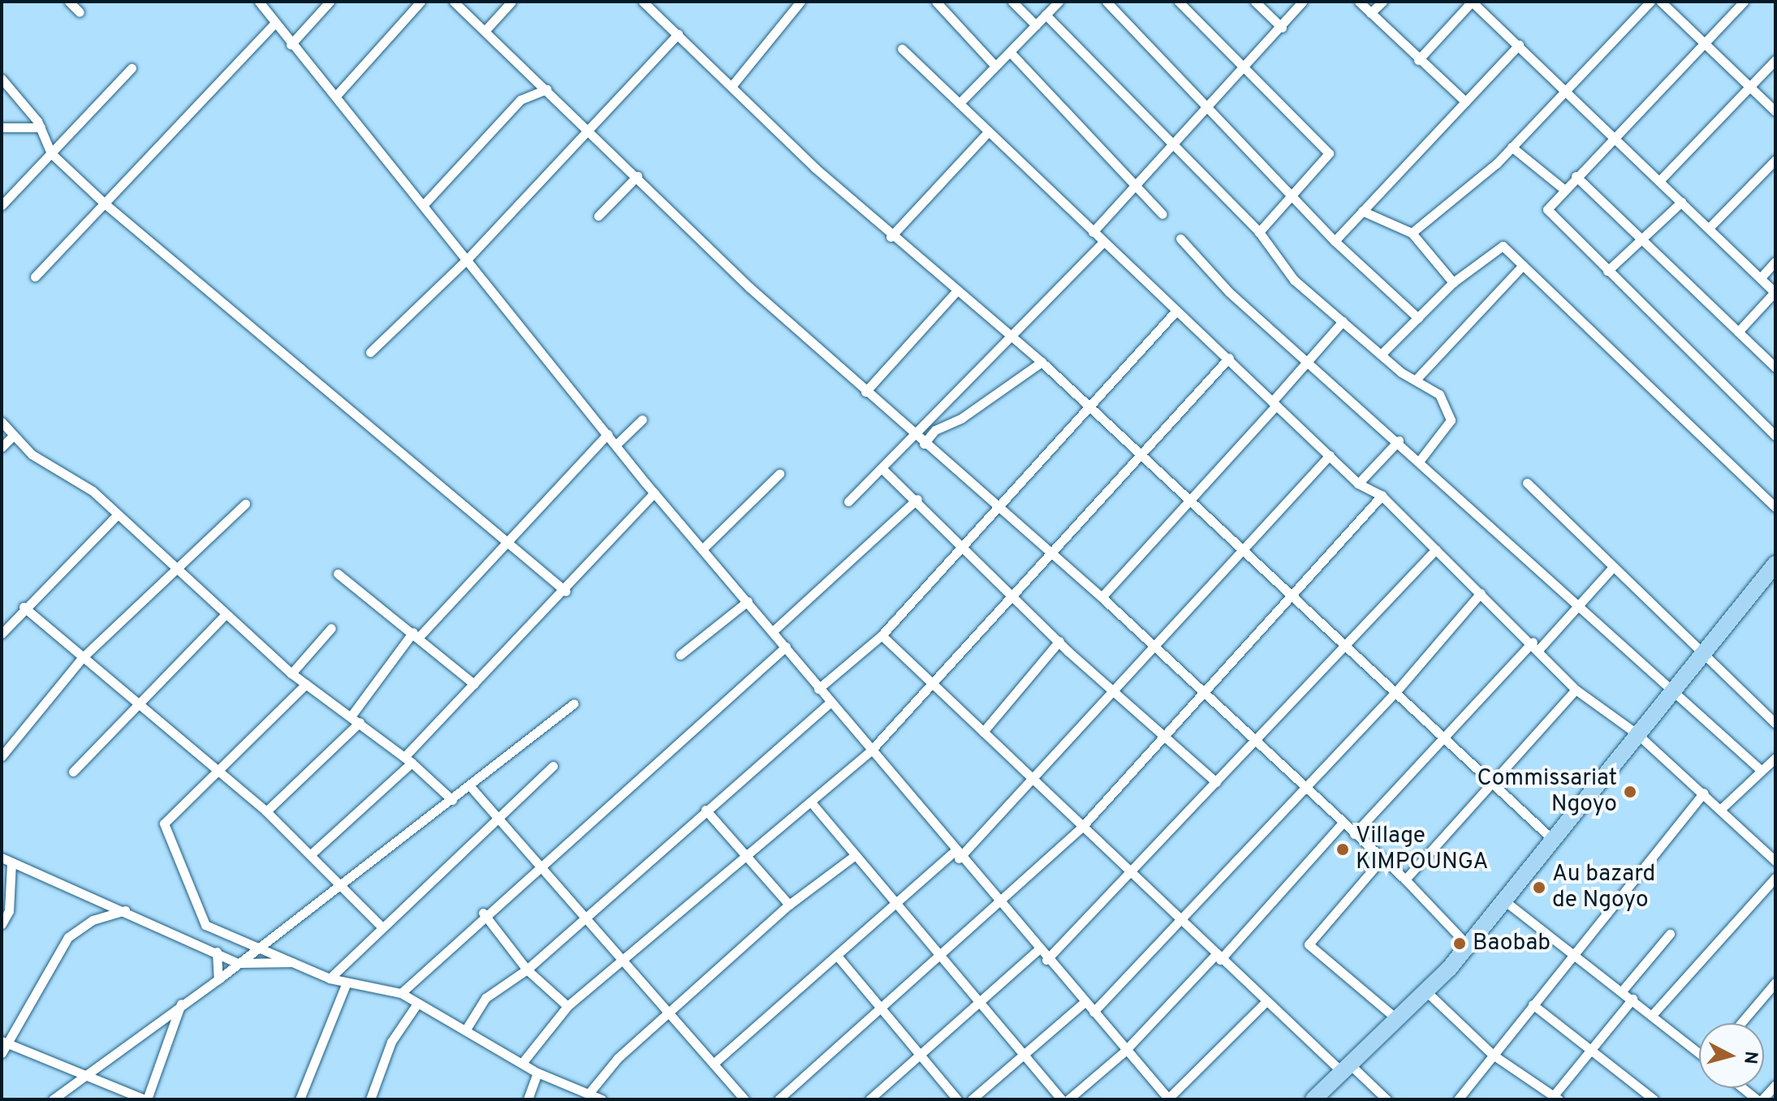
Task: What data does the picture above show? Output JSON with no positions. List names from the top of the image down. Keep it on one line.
{"places":["Commissariat Ngoyo","Village KIMPOUNGA","Au bazard de Ngoyo","Baobab"],"north":"right"}
